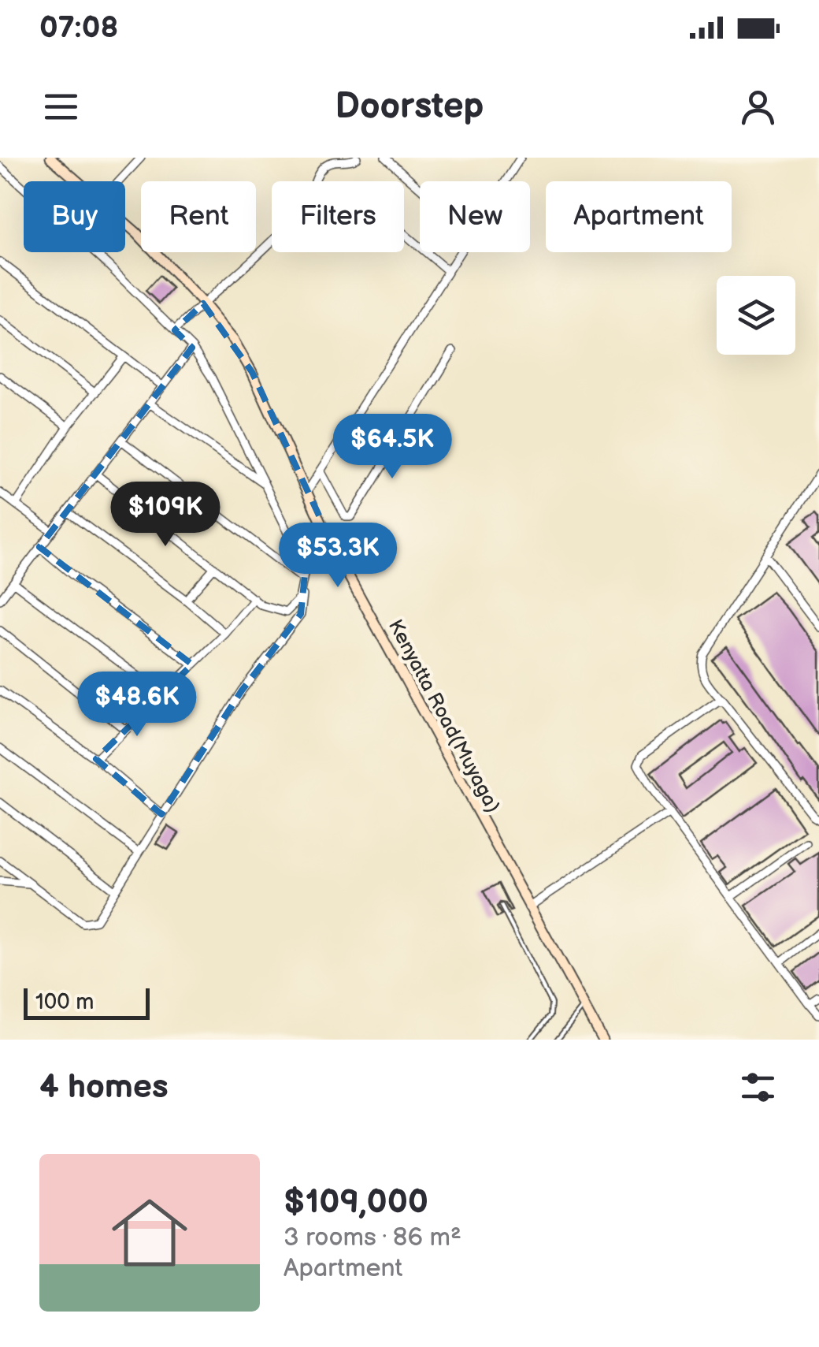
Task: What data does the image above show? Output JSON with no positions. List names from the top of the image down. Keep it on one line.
{"streets":{"main road":["Kenyatta Road(Muyaga)"]},"scale_bar":"100 m","page":{"status":"07:08","header":"Doorstep","chip":["Buy","Rent","Filters","New","Apartment"],"price":["$64.5K","$109K","$53.3K","$48.6K"],"scale":"100 m","heading":"4 homes","list":[{"name":"$109,000","note":"3 rooms · 86 m² · Apartment"}]}}
